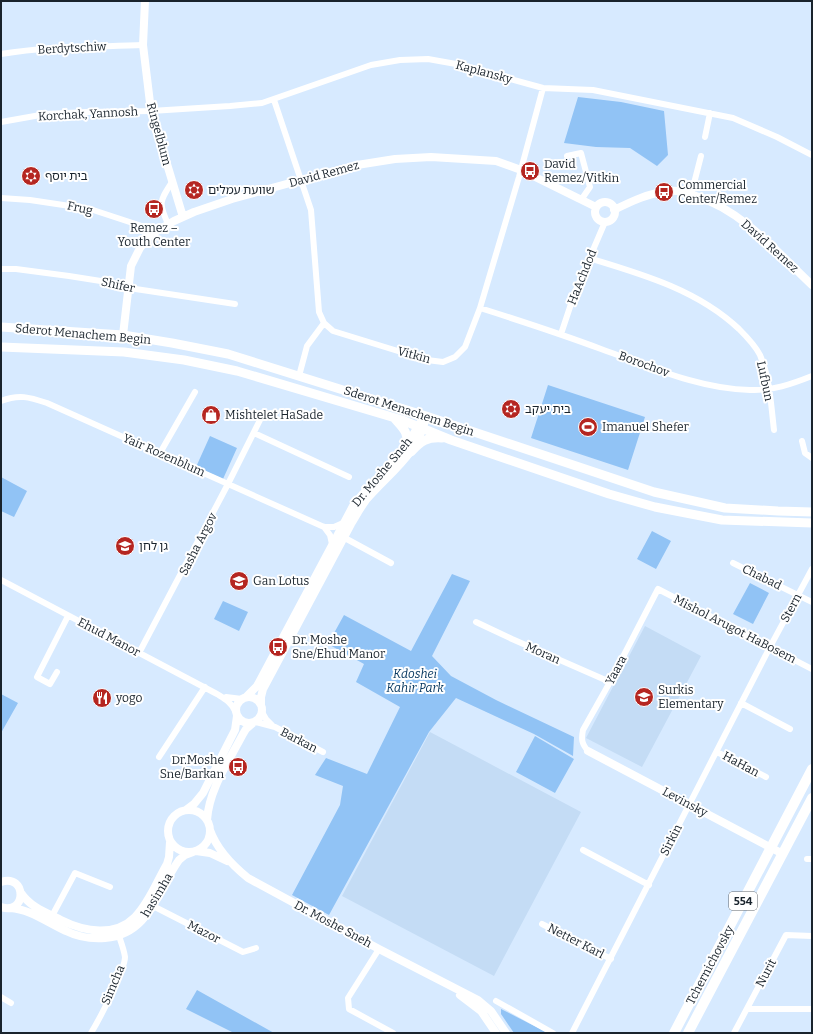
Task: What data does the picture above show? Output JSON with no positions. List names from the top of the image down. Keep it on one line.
{"streets":{"main road":["Sderot Menachem Begin","554","Tchernichovsky"],"street":["Berdytschiw","Kaplansky","Korchak, Yannosh","Ringelblum","David Remez","Frug","HaAchdod","Shifer","Vitkin","Borochov","Lufbun","Yair Rozenblum","Dr. Moshe Sneh","Sasha Argov","Chabad","Stern","Mishol Arugot HaBosem","Ehud Manor","Moran","Yaara","Barkan","HaHan","Levinsky","Sirkin","hasimha","Mazor","Netter Karl","Nurit","Simcha"]},"crossings":[["Berdytschiw","Ringelblum"],["Kaplansky","Korchak, Yannosh"],["Kaplansky","Ringelblum"],["Kaplansky","Vitkin"],["Korchak, Yannosh","Ringelblum"],["Ringelblum","David Remez"],["David Remez","Frug"],["David Remez","HaAchdod"],["David Remez","Shifer"],["David Remez","Sderot Menachem Begin"],["David Remez","Vitkin"],["HaAchdod","Borochov"],["HaAchdod","Lufbun"],["Sderot Menachem Begin","Dr. Moshe Sneh"],["Vitkin","Borochov"],["Borochov","Lufbun"],["Yair Rozenblum","Sasha Argov"],["Dr. Moshe Sneh","Ehud Manor"],["Dr. Moshe Sneh","Barkan"],["Dr. Moshe Sneh","hasimha"],["Sasha Argov","Ehud Manor"],["Chabad","Stern"],["Stern","Mishol Arugot HaBosem"],["Stern","Sirkin"],["Mishol Arugot HaBosem","Yaara"],["Mishol Arugot HaBosem","Sirkin"],["Ehud Manor","Barkan"],["Moran","Yaara"],["Yaara","Levinsky"],["HaHan","Sirkin"],["Levinsky","Sirkin"],["Levinsky","Tchernichovsky"],["Sirkin","Netter Karl"],["hasimha","Mazor"],["hasimha","Simcha"]],"parks":["Kdoshei Kahir Park"],"places":{"bus stop":["David Remez/Vitkin","Commercial Center/Remez","Remez – Youth Center","Dr. Moshe Sne/Ehud Manor","Dr.Moshe Sne/Barkan"],"synagogue":["בית יוסף","שוועת עמלים","בית יעקב"],"shop":["Mishtelet HaSade"],"sports":["Imanuel Shefer"],"school or university":["גן לחן","Gan Lotus","Surkis Elementary"],"restaurant":["yogo"]}}
